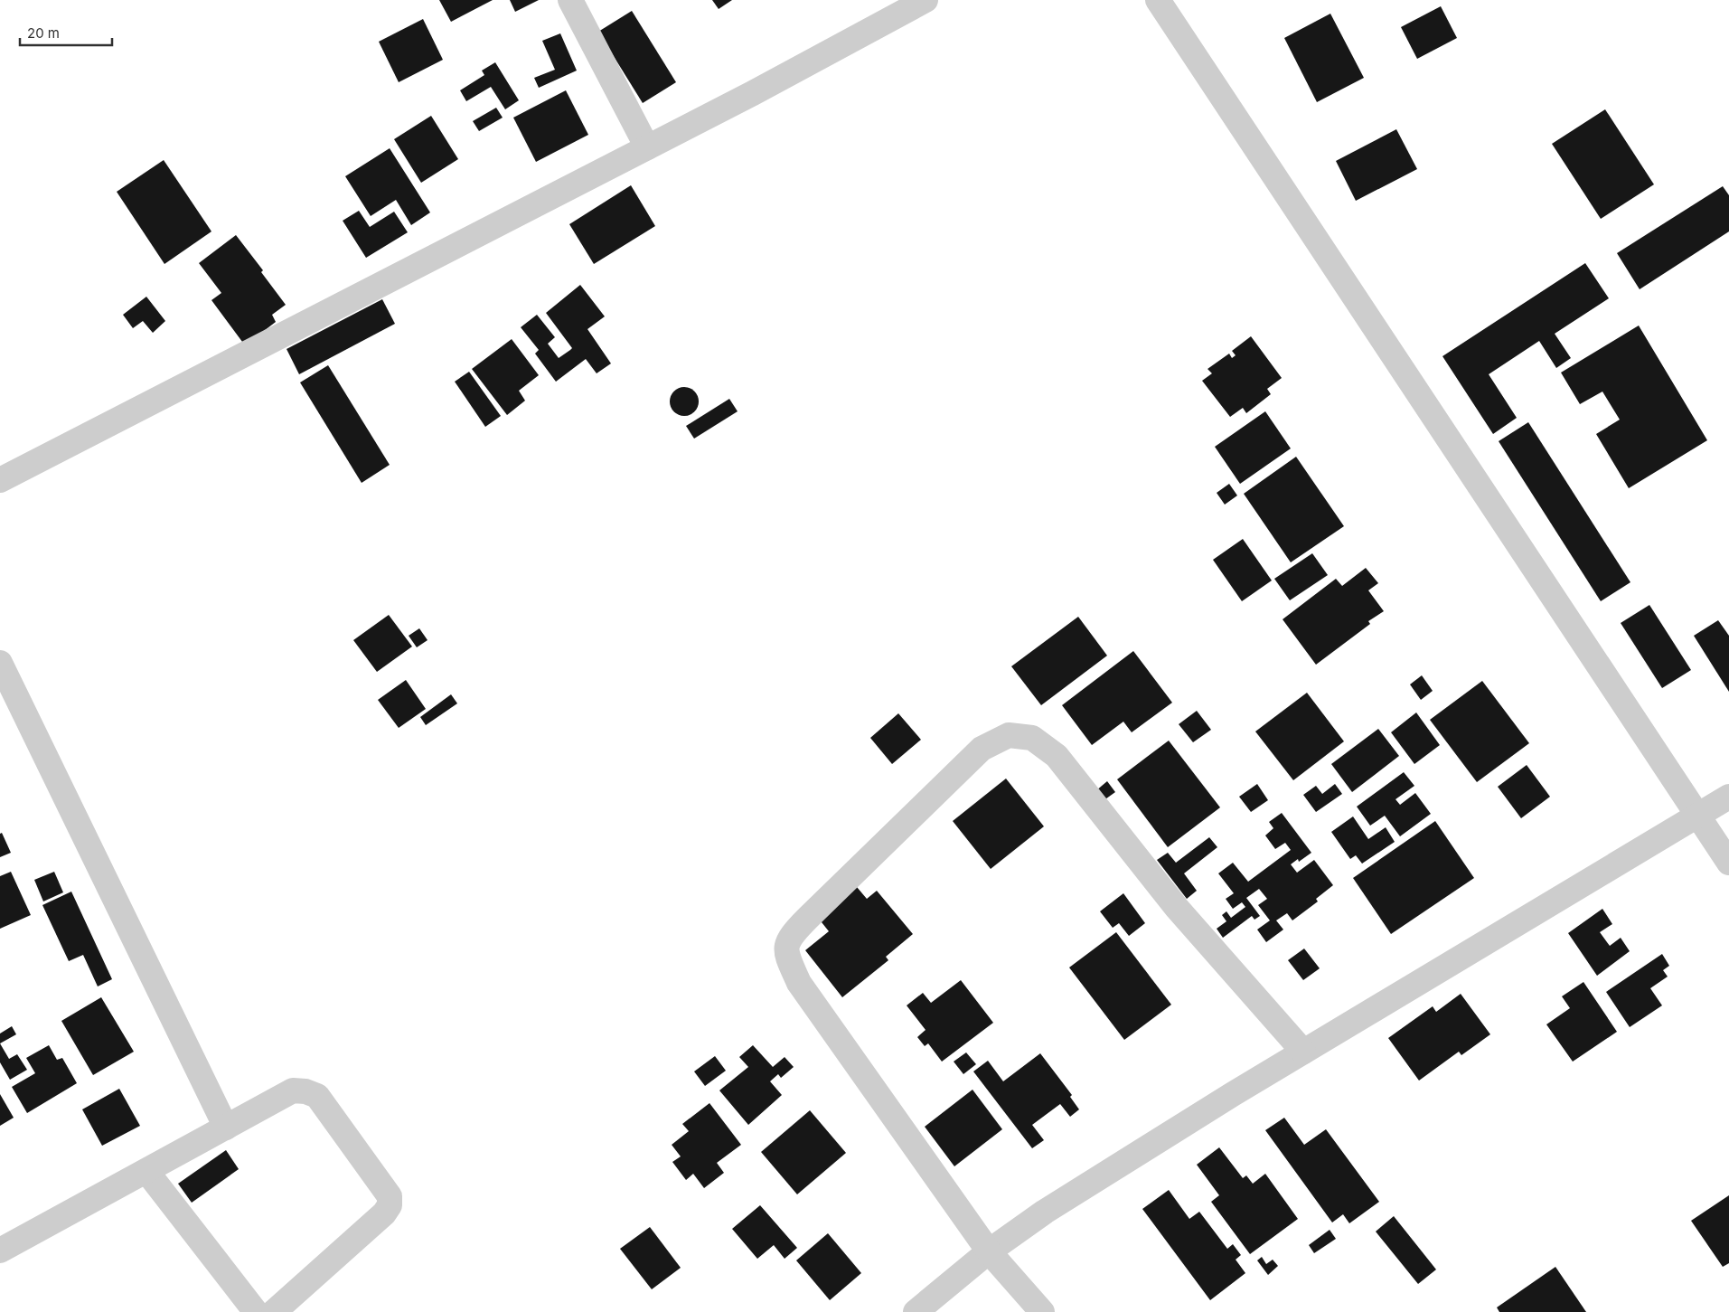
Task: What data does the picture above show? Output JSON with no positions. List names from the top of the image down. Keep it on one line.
{"scale_bar":"20 m"}
